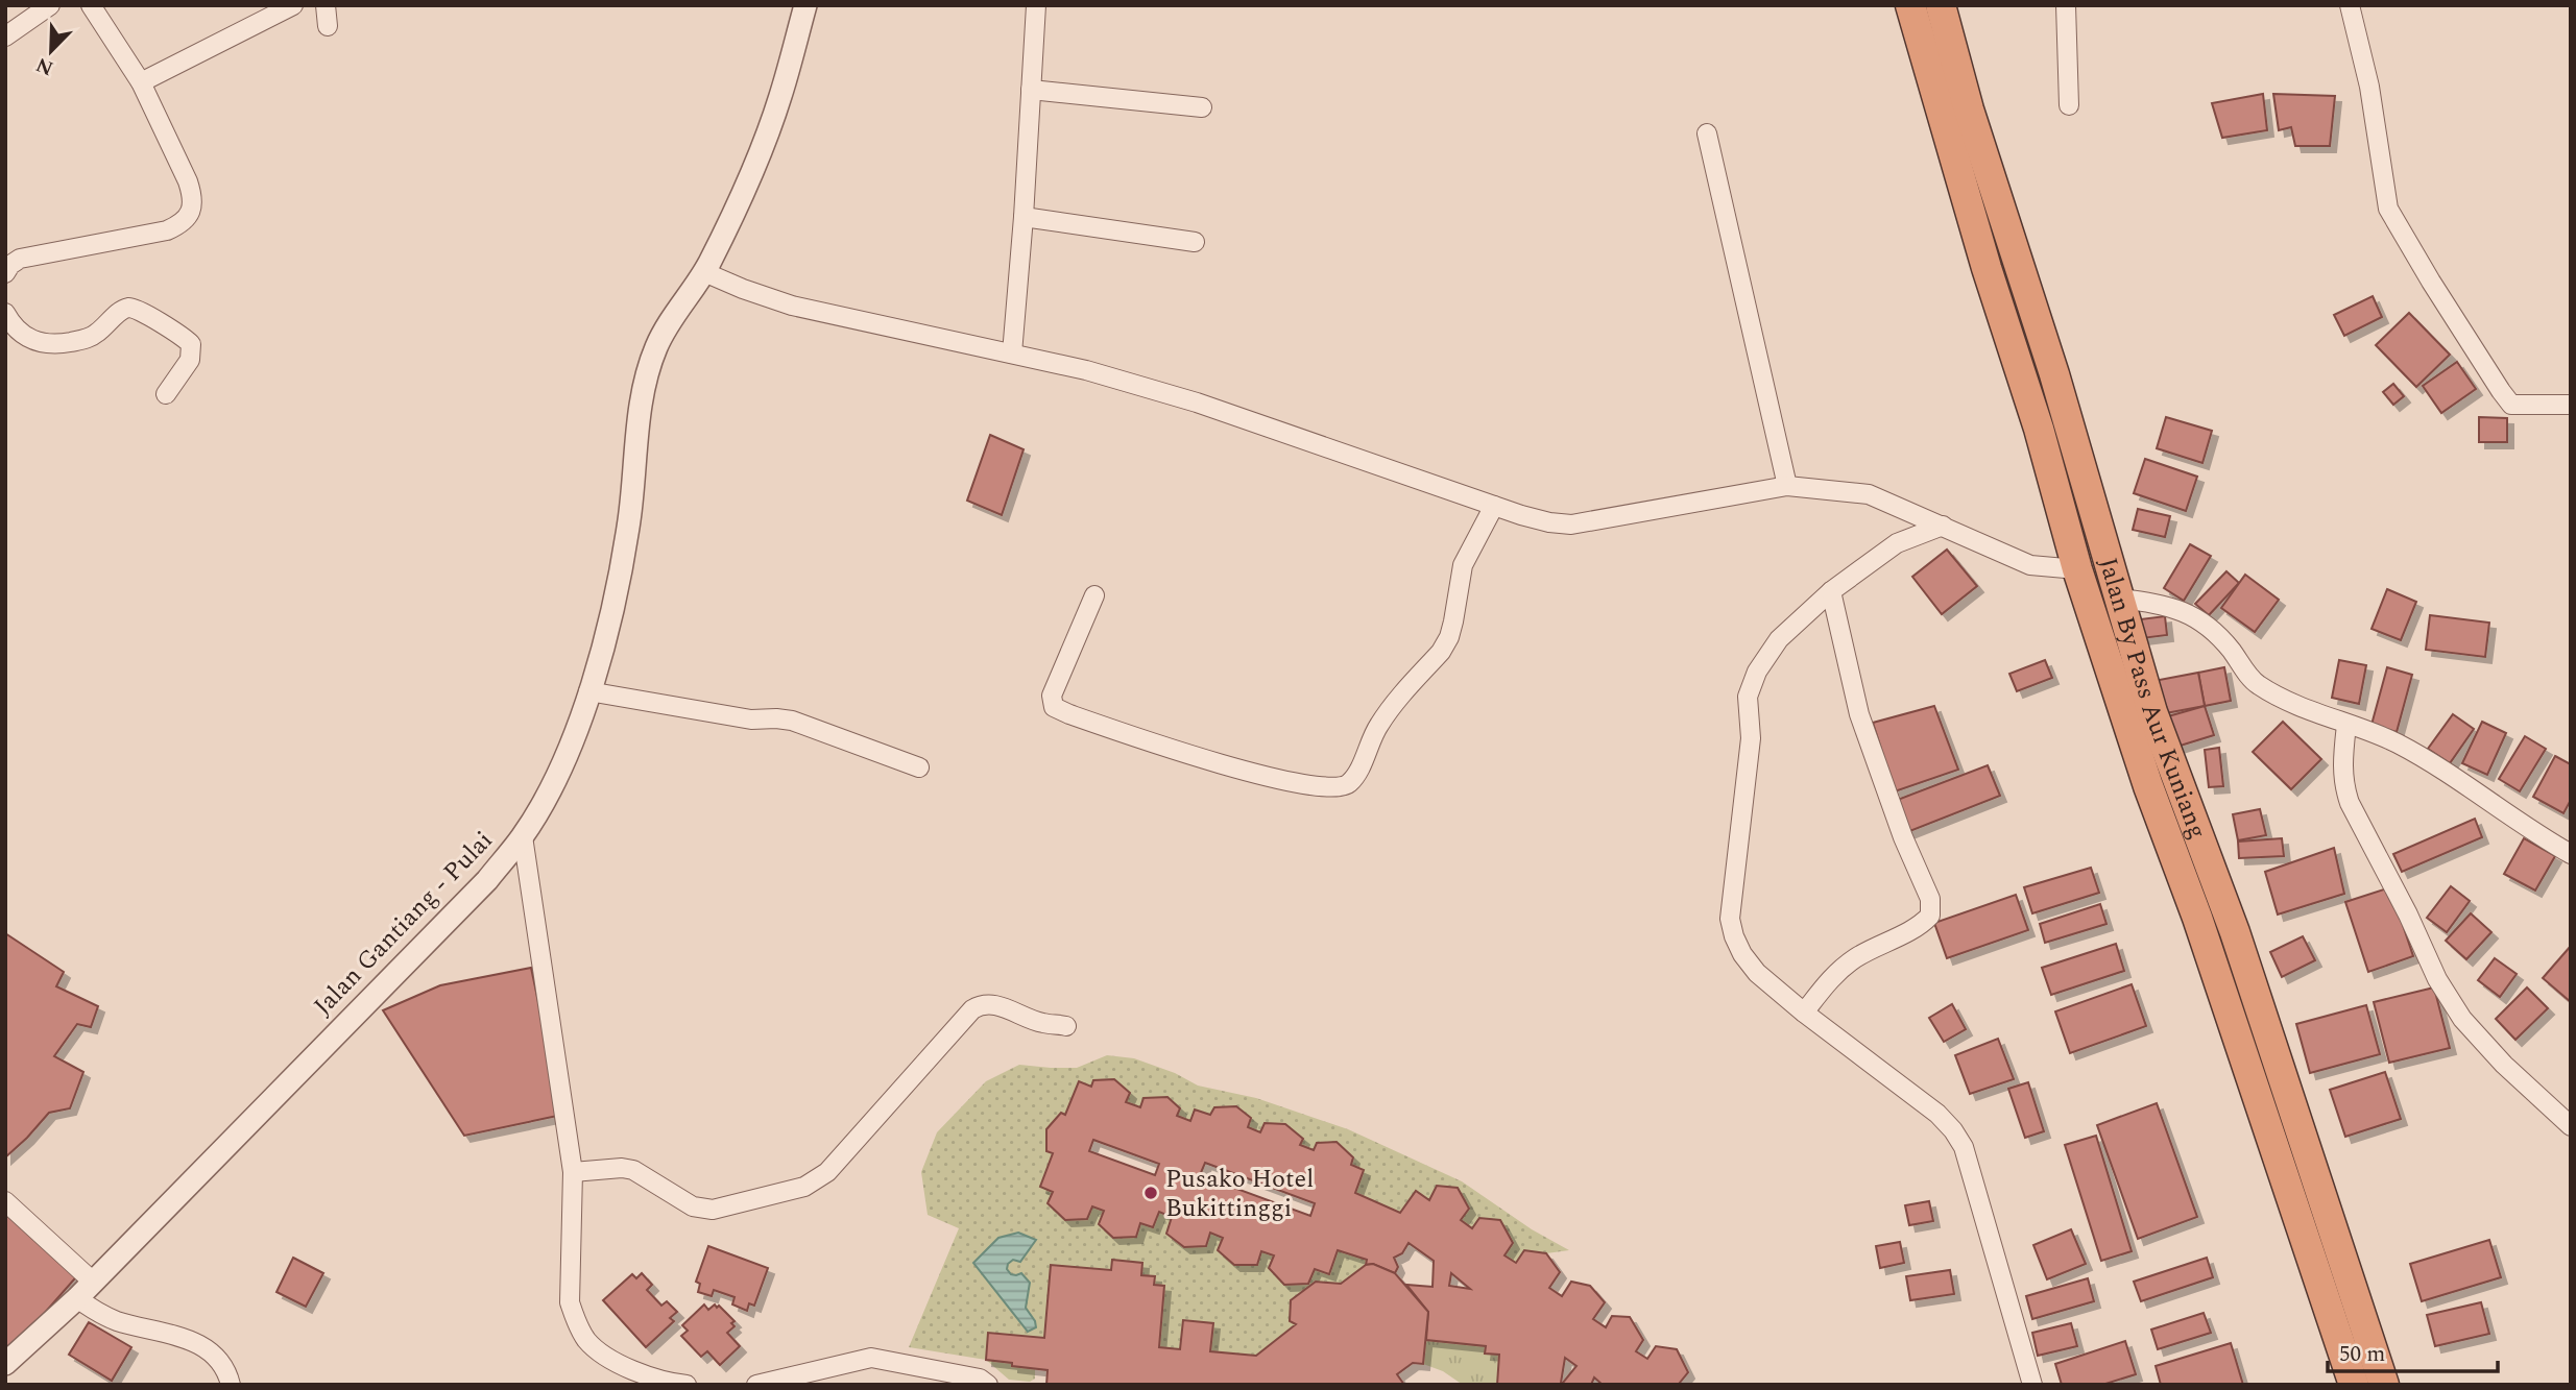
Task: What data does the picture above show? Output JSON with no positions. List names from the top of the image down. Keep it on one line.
{"streets":{"highway":["Jalan By Pass Aur Kuniang"],"street":["Jalan Gantiang - Pulai"]},"places":["Pusako Hotel Bukittinggi"],"scale_bar":"50 m","north":"bottom left"}
